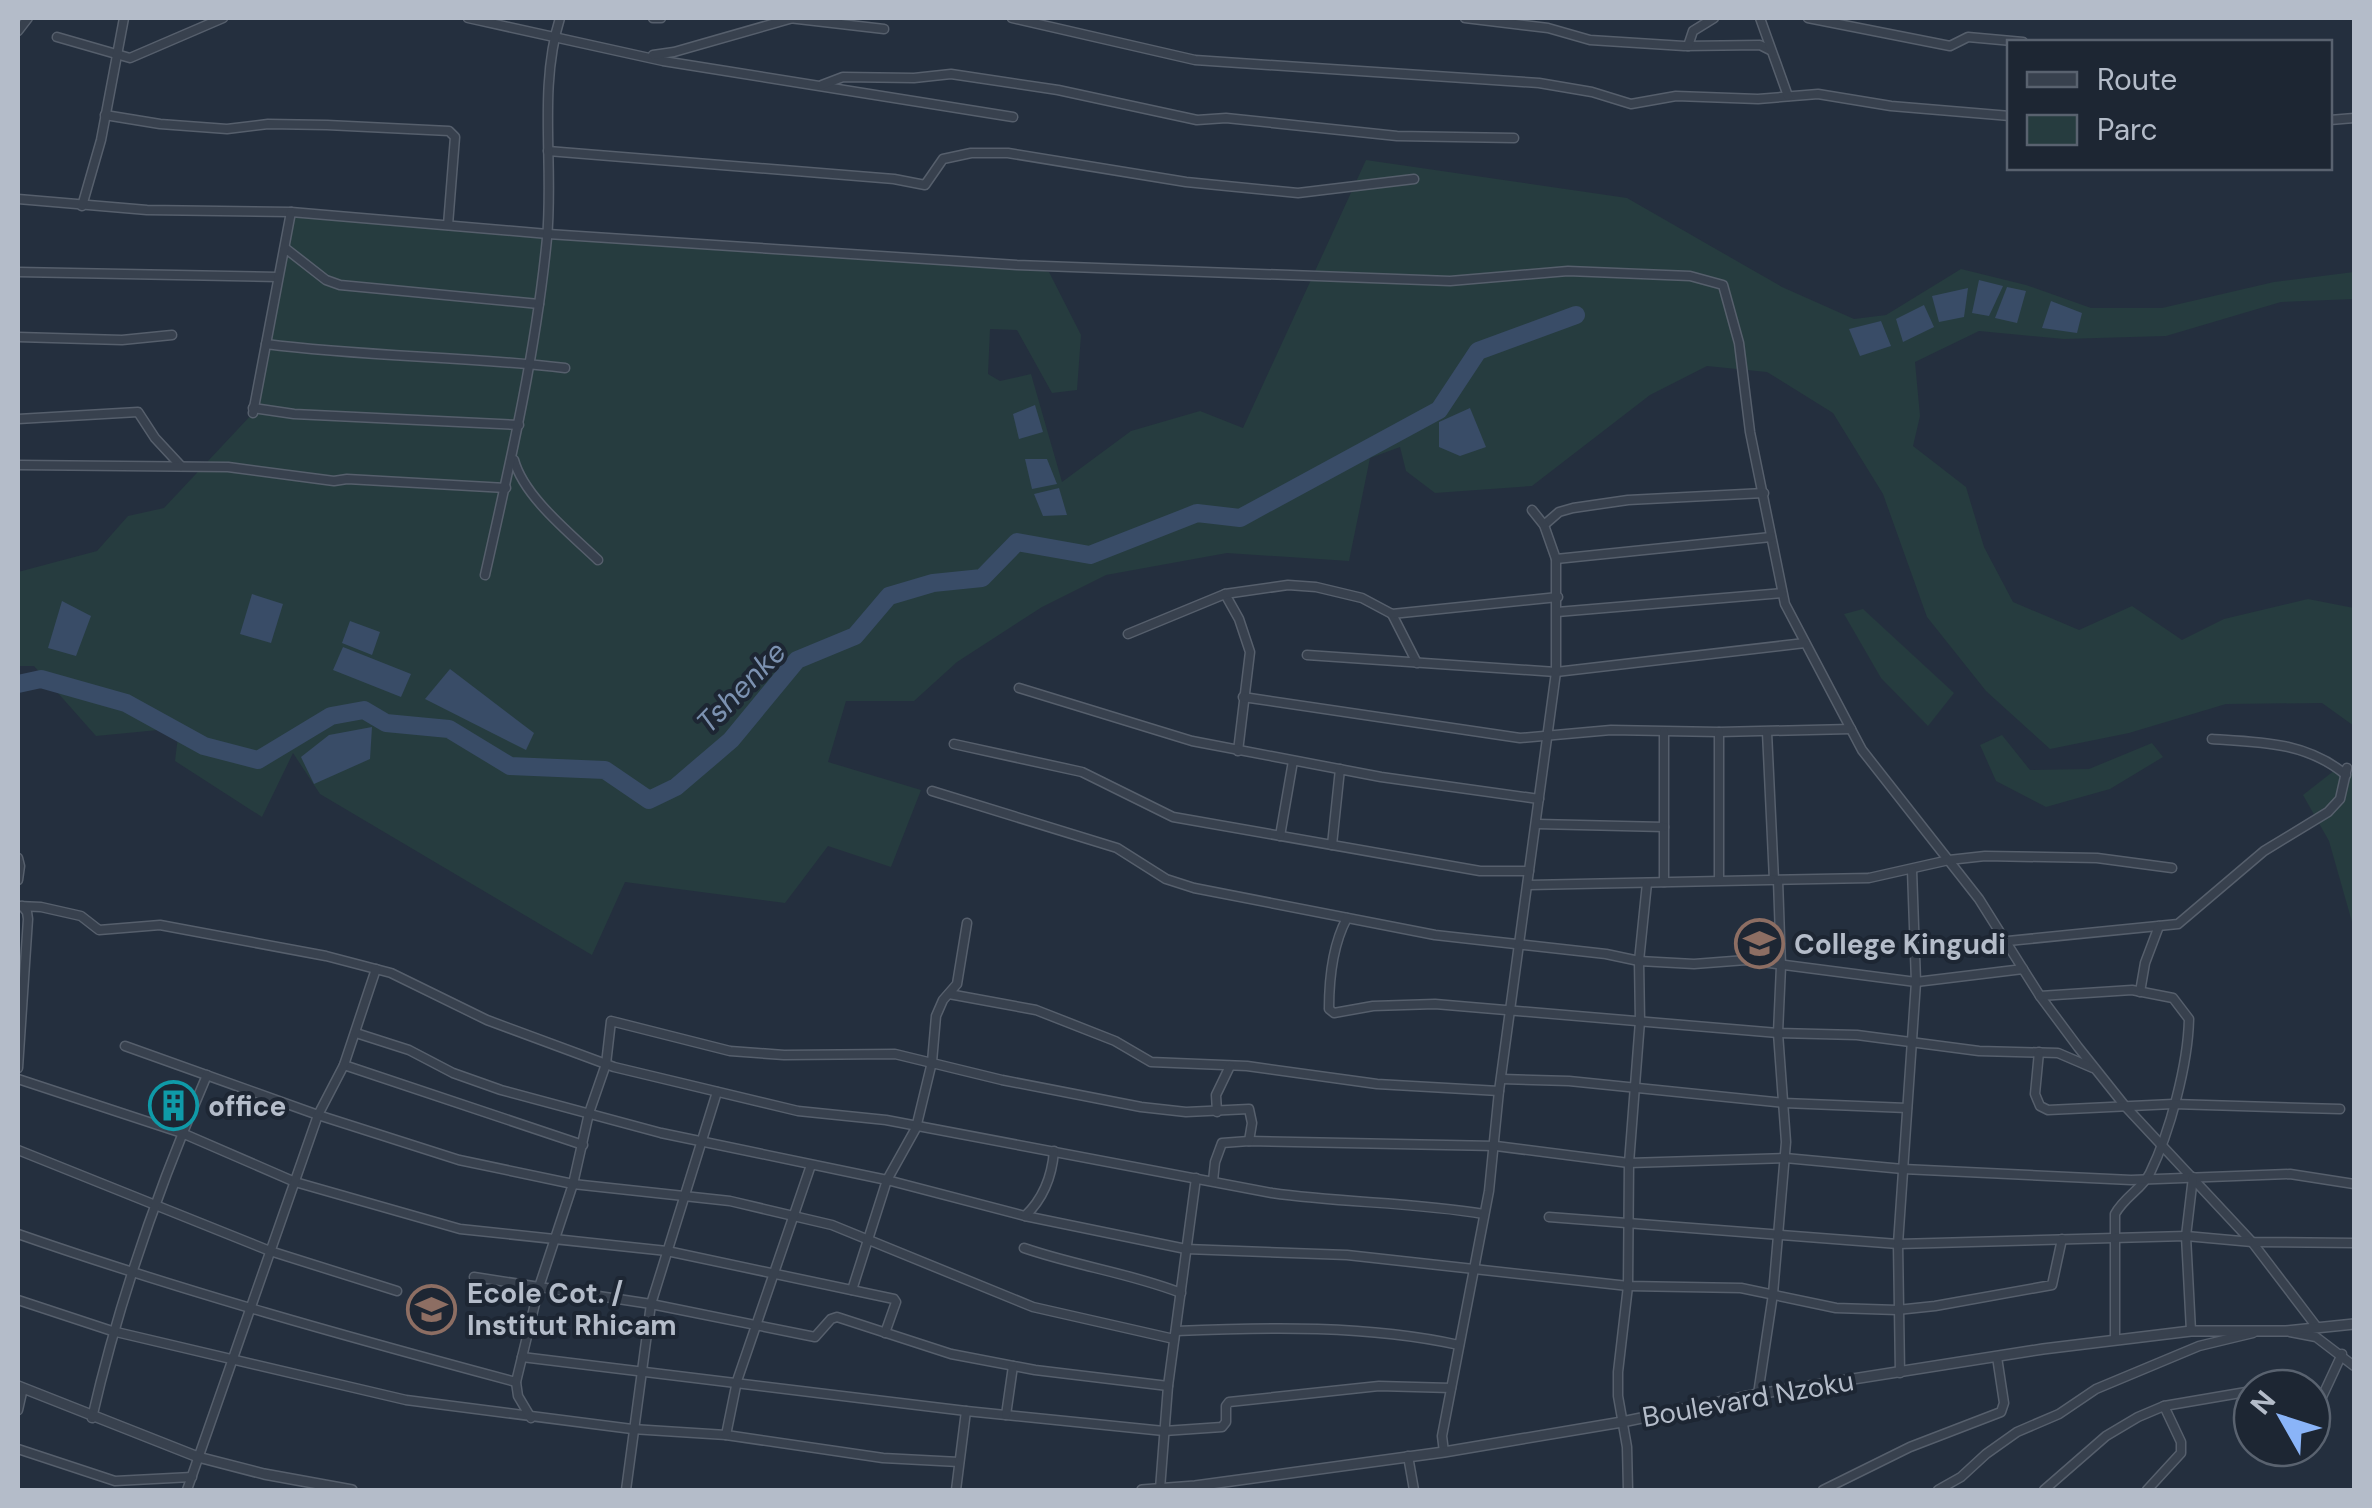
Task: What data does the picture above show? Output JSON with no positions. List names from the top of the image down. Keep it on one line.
{"streets":{"street":["Boulevard Nzoku"]},"water":["Tshenke"],"places":{"school or university":["College Kingudi","Ecole Cot. / Institut Rhicam"],"building":["office"]},"legend":["Route","Parc"],"north":"top left"}
